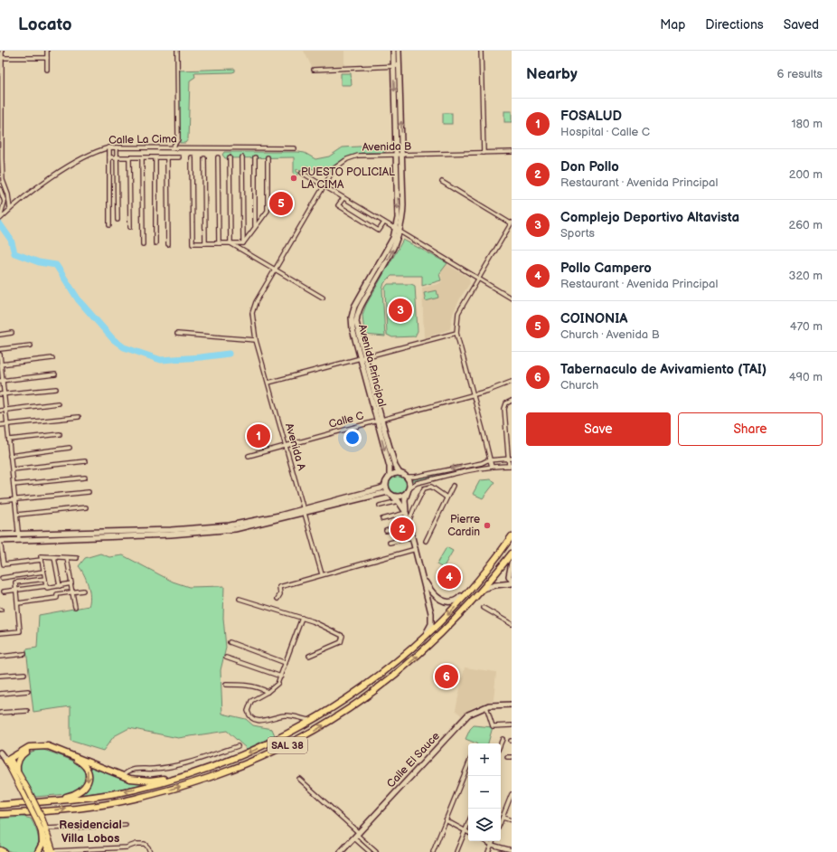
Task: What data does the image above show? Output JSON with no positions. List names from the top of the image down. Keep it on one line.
{"streets":{"highway":["SAL 38"],"street":["Calle La Cima","Avenida B","Avenida Principal","Calle C","Avenida A","Calle El Sauce"]},"crossings":[["Avenida B","Avenida Principal"],["Avenida B","Avenida A"],["Avenida Principal","Calle C"],["Calle C","Avenida A"]],"districts":["Residencial Villa Lobos"],"places":["PUESTO POLICIAL LA CIMA","Pierre Cardin"],"page":{"header":"Locato","nav":["Map","Directions","Saved"],"heading":["Nearby","6 results"],"list":[{"mark":"1","name":"FOSALUD","note":"Hospital · Calle C","value":"180 m"},{"mark":"2","name":"Don Pollo","note":"Restaurant · Avenida Principal","value":"200 m"},{"mark":"3","name":"Complejo Deportivo Altavista","note":"Sports","value":"260 m"},{"mark":"4","name":"Pollo Campero","note":"Restaurant · Avenida Principal","value":"320 m"},{"mark":"5","name":"COINONIA","note":"Church · Avenida B","value":"470 m"},{"mark":"6","name":"Tabernaculo de Avivamiento (TAI)","note":"Church","value":"490 m"}],"pins":["5","3","1","2","4","6"],"buttons":["Save","Share"],"map_buttons":["+","−"]}}
